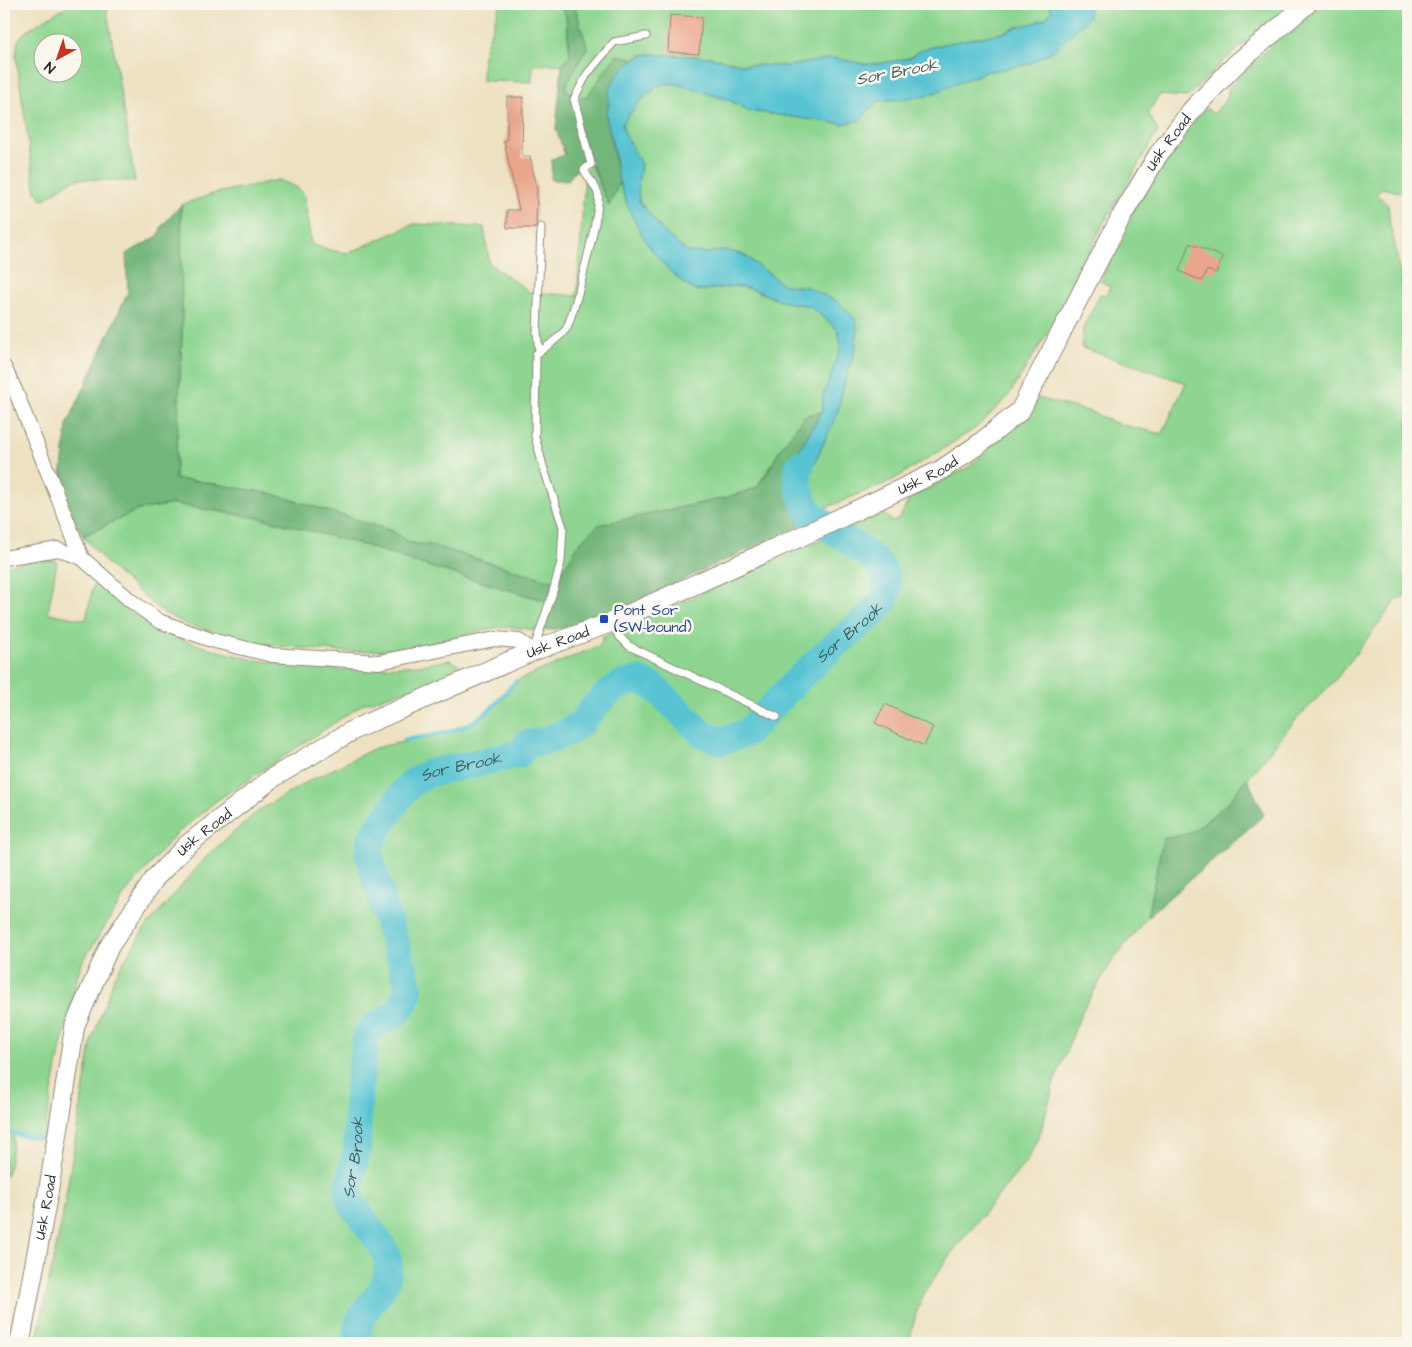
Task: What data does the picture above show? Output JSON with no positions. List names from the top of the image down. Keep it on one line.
{"streets":{"street":["Usk Road"]},"water":["Sor Brook"],"places":{"transit":["Pont Sor (SW-bound)"]},"north":"bottom left"}
